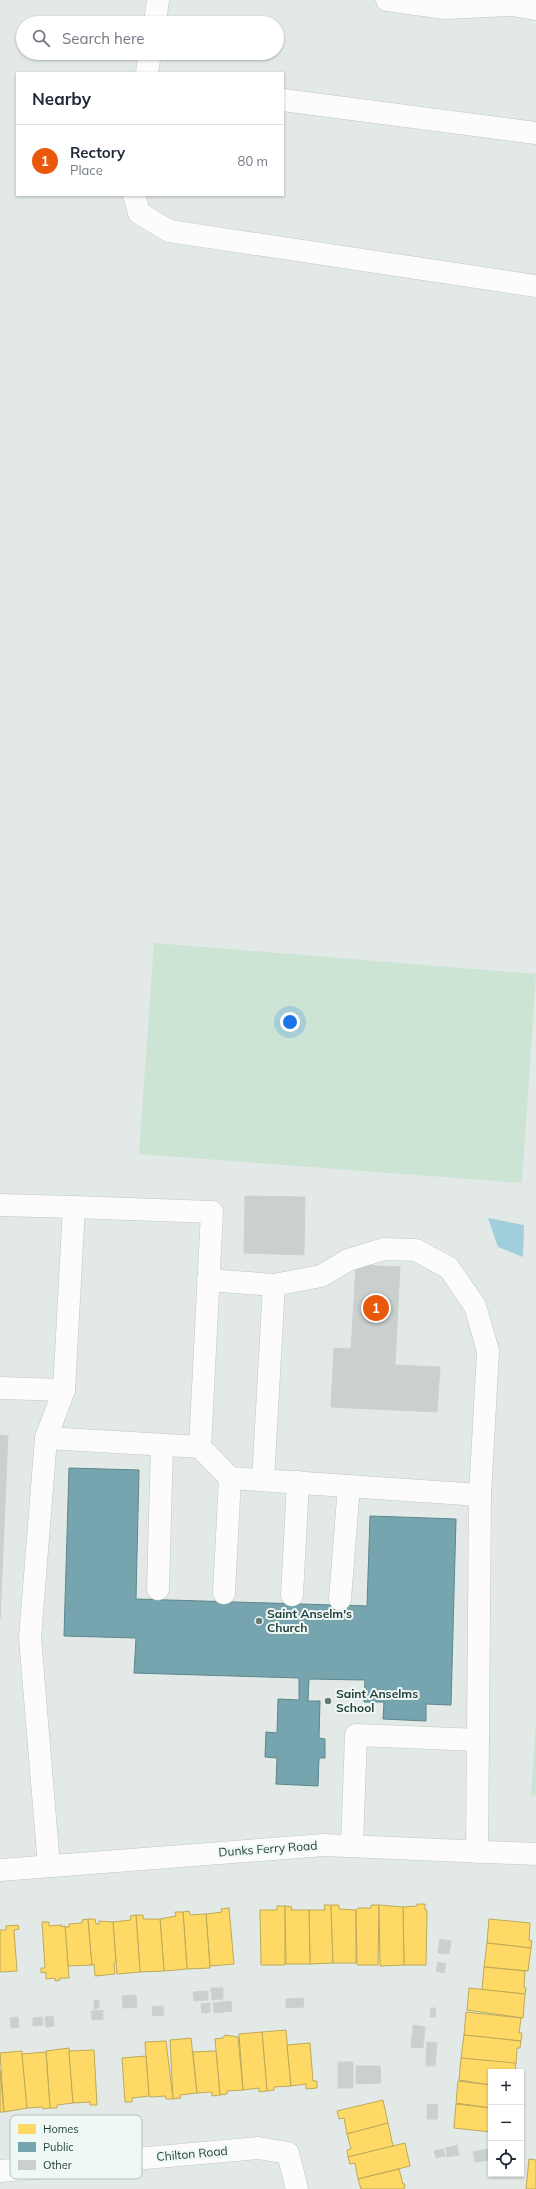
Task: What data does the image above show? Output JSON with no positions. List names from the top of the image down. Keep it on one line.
{"streets":{"street":["Dunks Ferry Road","Chilton Road"]},"places":["Saint Anselm's Church","Saint Anselms School"],"legend":["Homes","Public","Other"],"page":{"search":"Search here","heading":"Nearby","list":[{"mark":"1","name":"Rectory","note":"Place","value":"80 m"}],"pins":"1","map_buttons":["+","−"]}}
